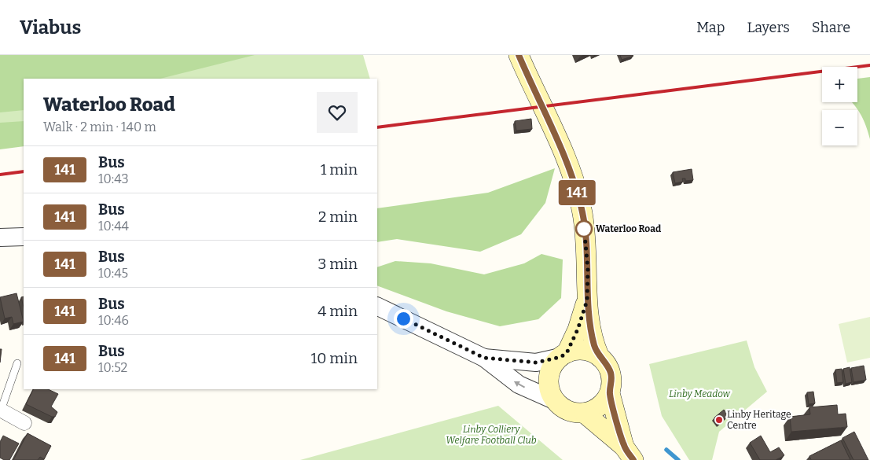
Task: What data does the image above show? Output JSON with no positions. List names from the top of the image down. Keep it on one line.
{"parks":["Linby Meadow","Linby Colliery Welfare Football Club"],"places":["Waterloo Road","Linby Heritage Centre"],"lines":["bus line 141"],"page":{"header":"Viabus","nav":["Map","Layers","Share"],"on_map":"141","map_buttons":["+","−"],"heading":["Waterloo Road","Walk · 2 min · 140 m"],"list":[{"mark":"141","name":"Bus","note":"10:43","value":"1 min"},{"mark":"141","name":"Bus","note":"10:44","value":"2 min"},{"mark":"141","name":"Bus","note":"10:45","value":"3 min"},{"mark":"141","name":"Bus","note":"10:46","value":"4 min"},{"mark":"141","name":"Bus","note":"10:52","value":"10 min"}]}}
